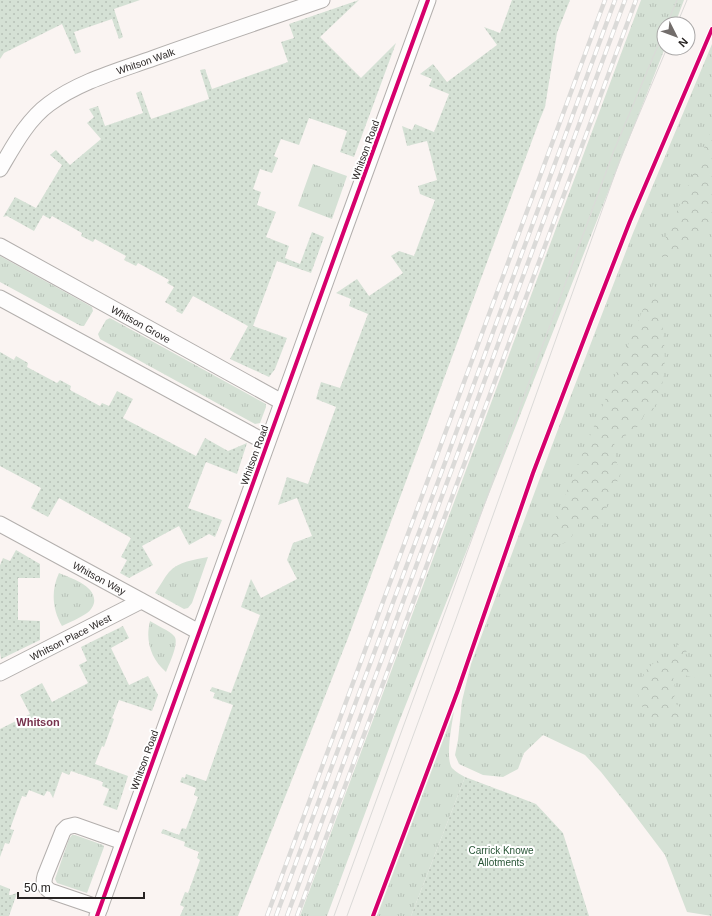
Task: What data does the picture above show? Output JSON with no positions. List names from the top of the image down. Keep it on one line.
{"streets":{"street":["Whitson Walk","Whitson Road","Whitson Grove","Whitson Way","Whitson Place West"]},"crossings":[["Whitson Road","Whitson Grove"],["Whitson Road","Whitson Way"],["Whitson Way","Whitson Place West"]],"districts":["Whitson"],"parks":["Carrick Knowe Allotments"],"scale_bar":"50 m","north":"bottom right"}
